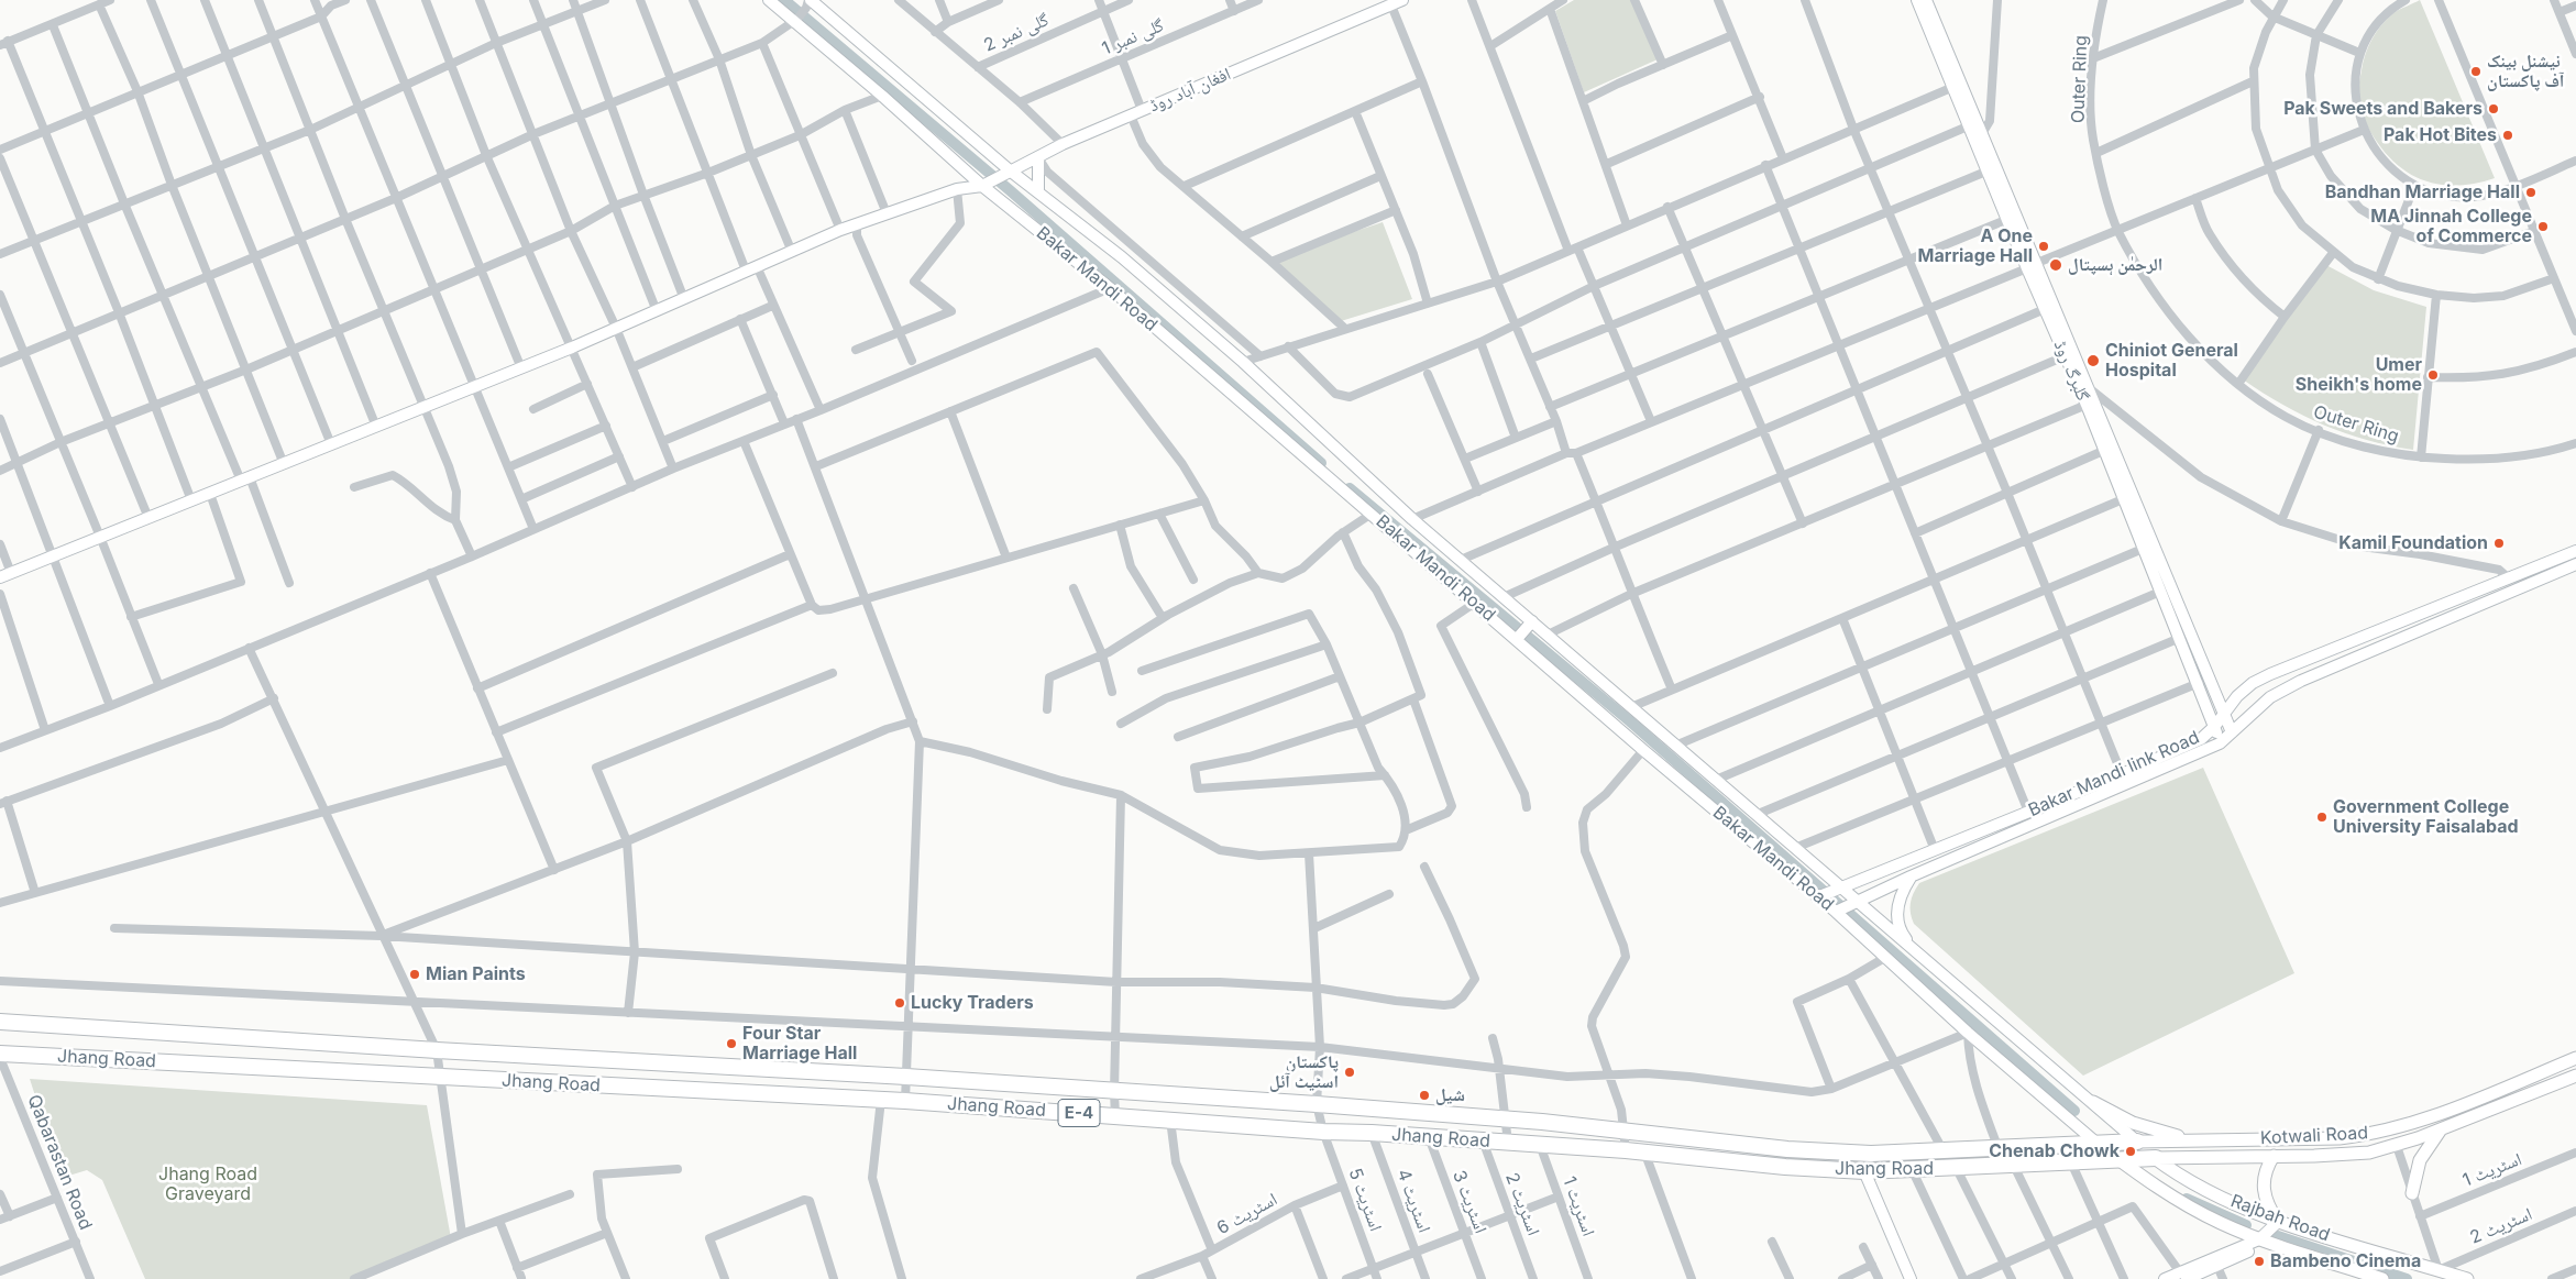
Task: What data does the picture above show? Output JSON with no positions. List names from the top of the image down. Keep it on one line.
{"streets":{"highway":["Jhang Road","E-4"],"main road":["افغان آباد روڈ","Bakar Mandi Road","گلبرگ روڈ","Bakar Mandi link Road","Kotwali Road","Rajbah Road"],"street":["گلی نمبر 2","گلی نمبر 1","Outer Ring","Qabarastan Road","اسٹریٹ 1","اسٹریٹ 5","اسٹریٹ 4","اسٹریٹ 3","اسٹریٹ 2","اسٹریٹ 6"]},"crossings":[["افغان آباد روڈ","Bakar Mandi Road"],["Bakar Mandi Road","Bakar Mandi link Road"],["Bakar Mandi Road","Jhang Road"],["Bakar Mandi Road","Kotwali Road"],["Bakar Mandi Road","Rajbah Road"],["گلبرگ روڈ","Bakar Mandi link Road"],["Jhang Road","Kotwali Road"],["Jhang Road","Qabarastan Road"],["Jhang Road","اسٹریٹ 1"],["Jhang Road","اسٹریٹ 5"],["Jhang Road","اسٹریٹ 4"],["Jhang Road","اسٹریٹ 3"],["Jhang Road","اسٹریٹ 2"],["Jhang Road","Rajbah Road"],["Kotwali Road","Rajbah Road"],["اسٹریٹ 2","Rajbah Road"]],"parks":["Jhang Road Graveyard"],"places":["نیشنل بینک آف پاکستان","Pak Sweets and Bakers","Pak Hot Bites","Bandhan Marriage Hall","MA Jinnah College of Commerce","A One Marriage Hall","الرحمٰن ہسپتال","Chiniot General Hospital","Umer Sheikh's home","Kamil Foundation","Government College University Faisalabad","Mian Paints","Lucky Traders","Four Star Marriage Hall","پاکستان اسٹیٹ آئل","شیل","Chenab Chowk","Bambeno Cinema"]}
